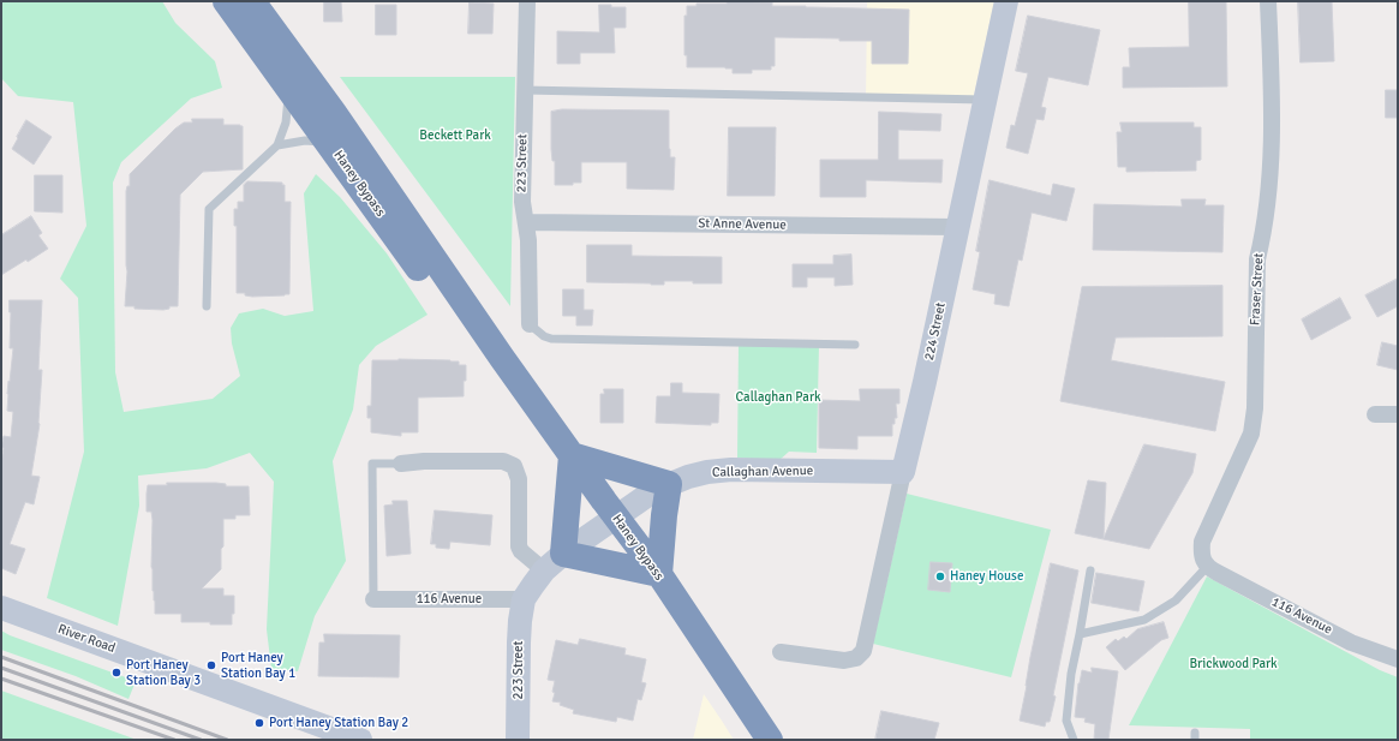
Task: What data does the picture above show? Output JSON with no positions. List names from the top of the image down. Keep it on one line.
{"streets":{"highway":["Haney Bypass"],"street":["223 Street","St Anne Avenue","Fraser Street","224 Street","Callaghan Avenue","116 Avenue","River Road"]},"crossings":[["223 Street","St Anne Avenue"],["223 Street","Callaghan Avenue"],["223 Street","116 Avenue"],["Haney Bypass","Callaghan Avenue"],["St Anne Avenue","224 Street"],["Fraser Street","116 Avenue"],["224 Street","Callaghan Avenue"],["Callaghan Avenue","116 Avenue"]],"parks":["Beckett Park","Callaghan Park","Brickwood Park"],"places":["Haney House","Port Haney Station Bay 1","Port Haney Station Bay 3","Port Haney Station Bay 2"]}
